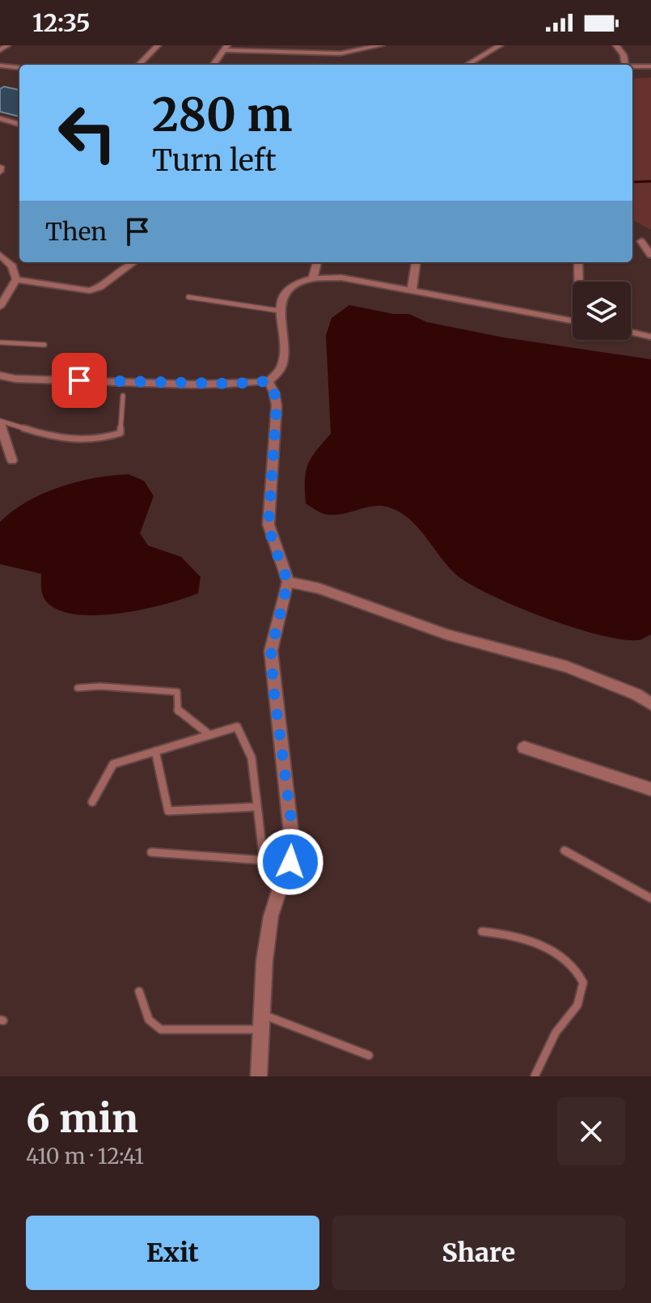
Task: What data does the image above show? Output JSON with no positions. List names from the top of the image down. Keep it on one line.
{"page":{"status":"12:35","turn":["280 m","Turn left"],"then":"Then","heading":["6 min","410 m · 12:41"],"buttons":["Exit","Share"]}}
